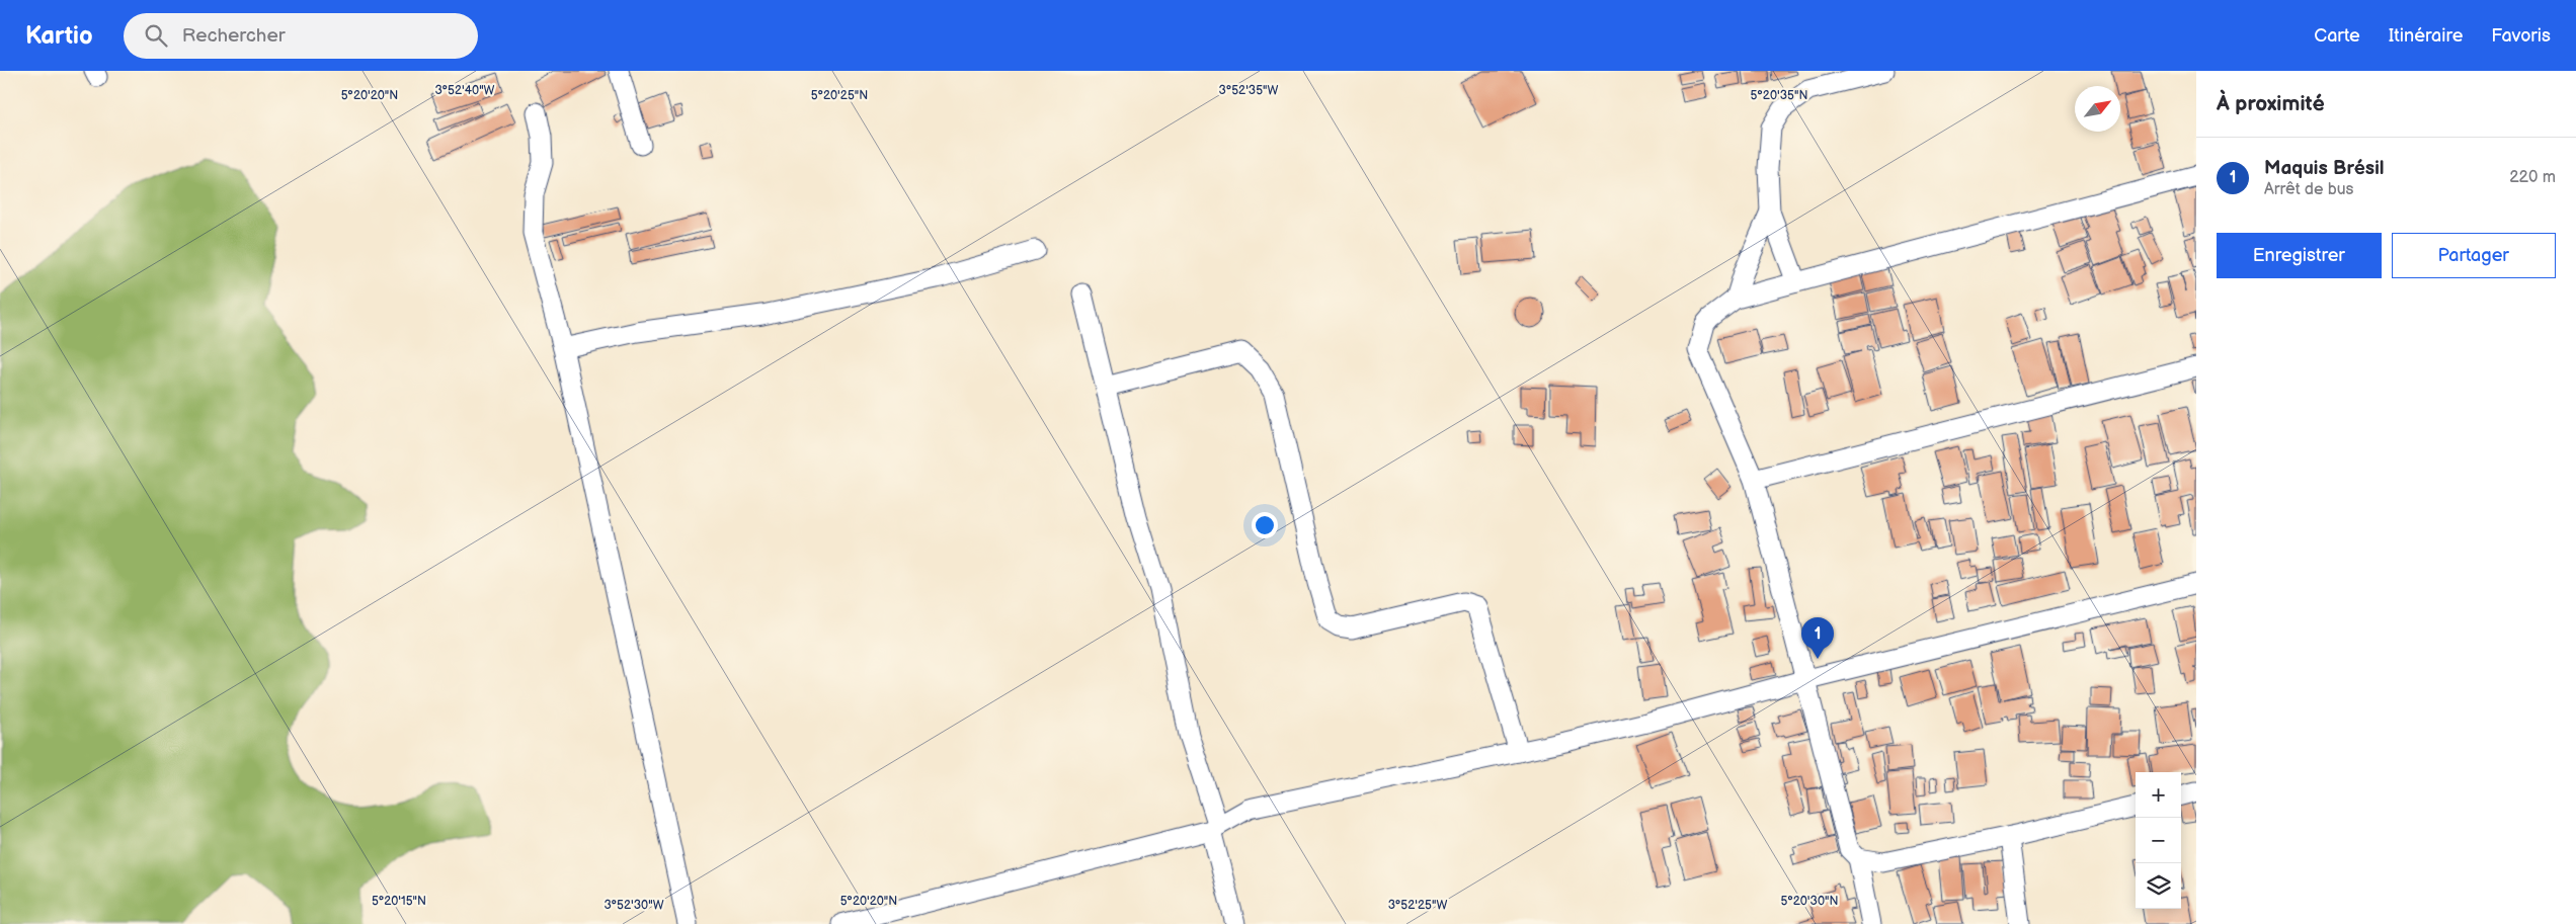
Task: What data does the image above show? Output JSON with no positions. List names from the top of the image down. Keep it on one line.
{"north":"top right","page":{"header":"Kartio","search":"Rechercher","nav":["Carte","Itinéraire","Favoris"],"heading":"À proximité","list":[{"mark":"1","name":"Maquis Brésil","note":"Arrêt de bus","value":"220 m"}],"buttons":["Enregistrer","Partager"],"pins":"1","map_buttons":["+","−"]},"coordinates":["3°52'40\"W","3°52'35\"W","5°20'35\"N","5°20'20\"N","5°20'25\"N","5°20'15\"N","5°20'30\"N","3°52'30\"W","3°52'25\"W"]}
